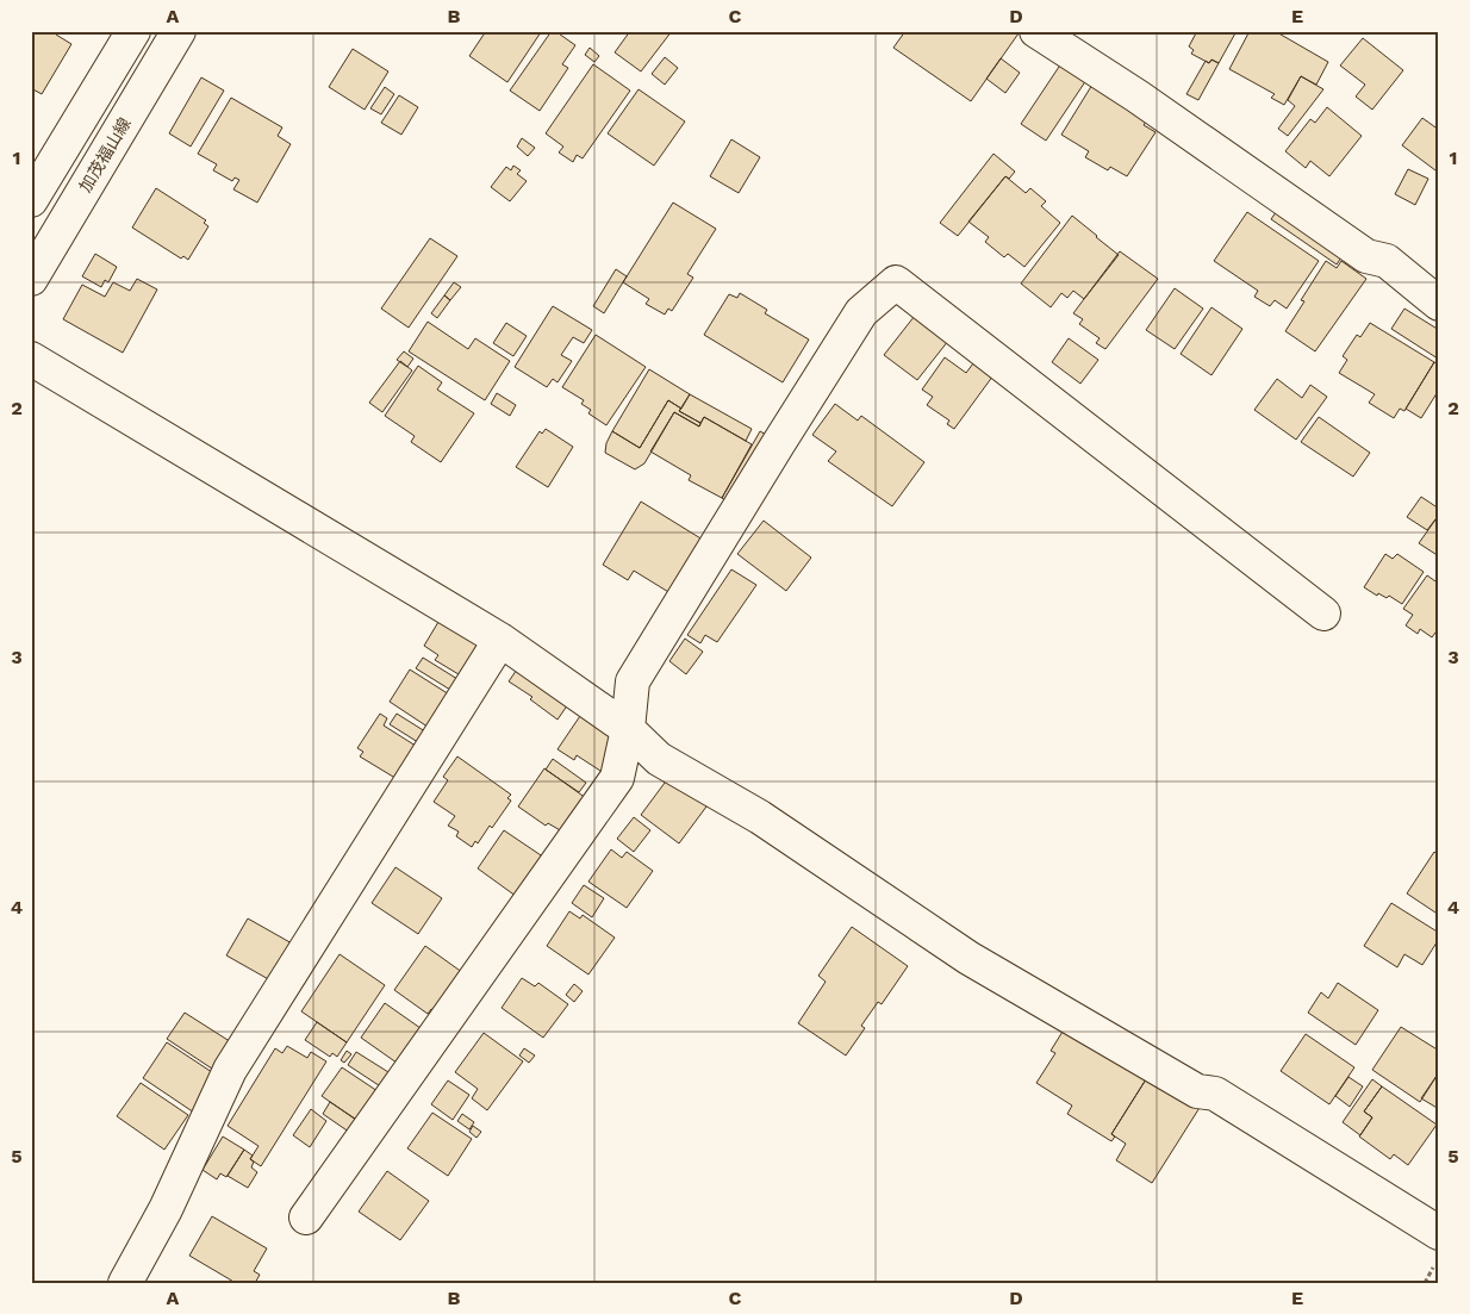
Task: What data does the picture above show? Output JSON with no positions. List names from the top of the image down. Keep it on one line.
{"streets":{"street":["加茂福山線"]},"grid":{"columns":["A","B","C","D","E"],"rows":["1","2","3","4","5"]}}
